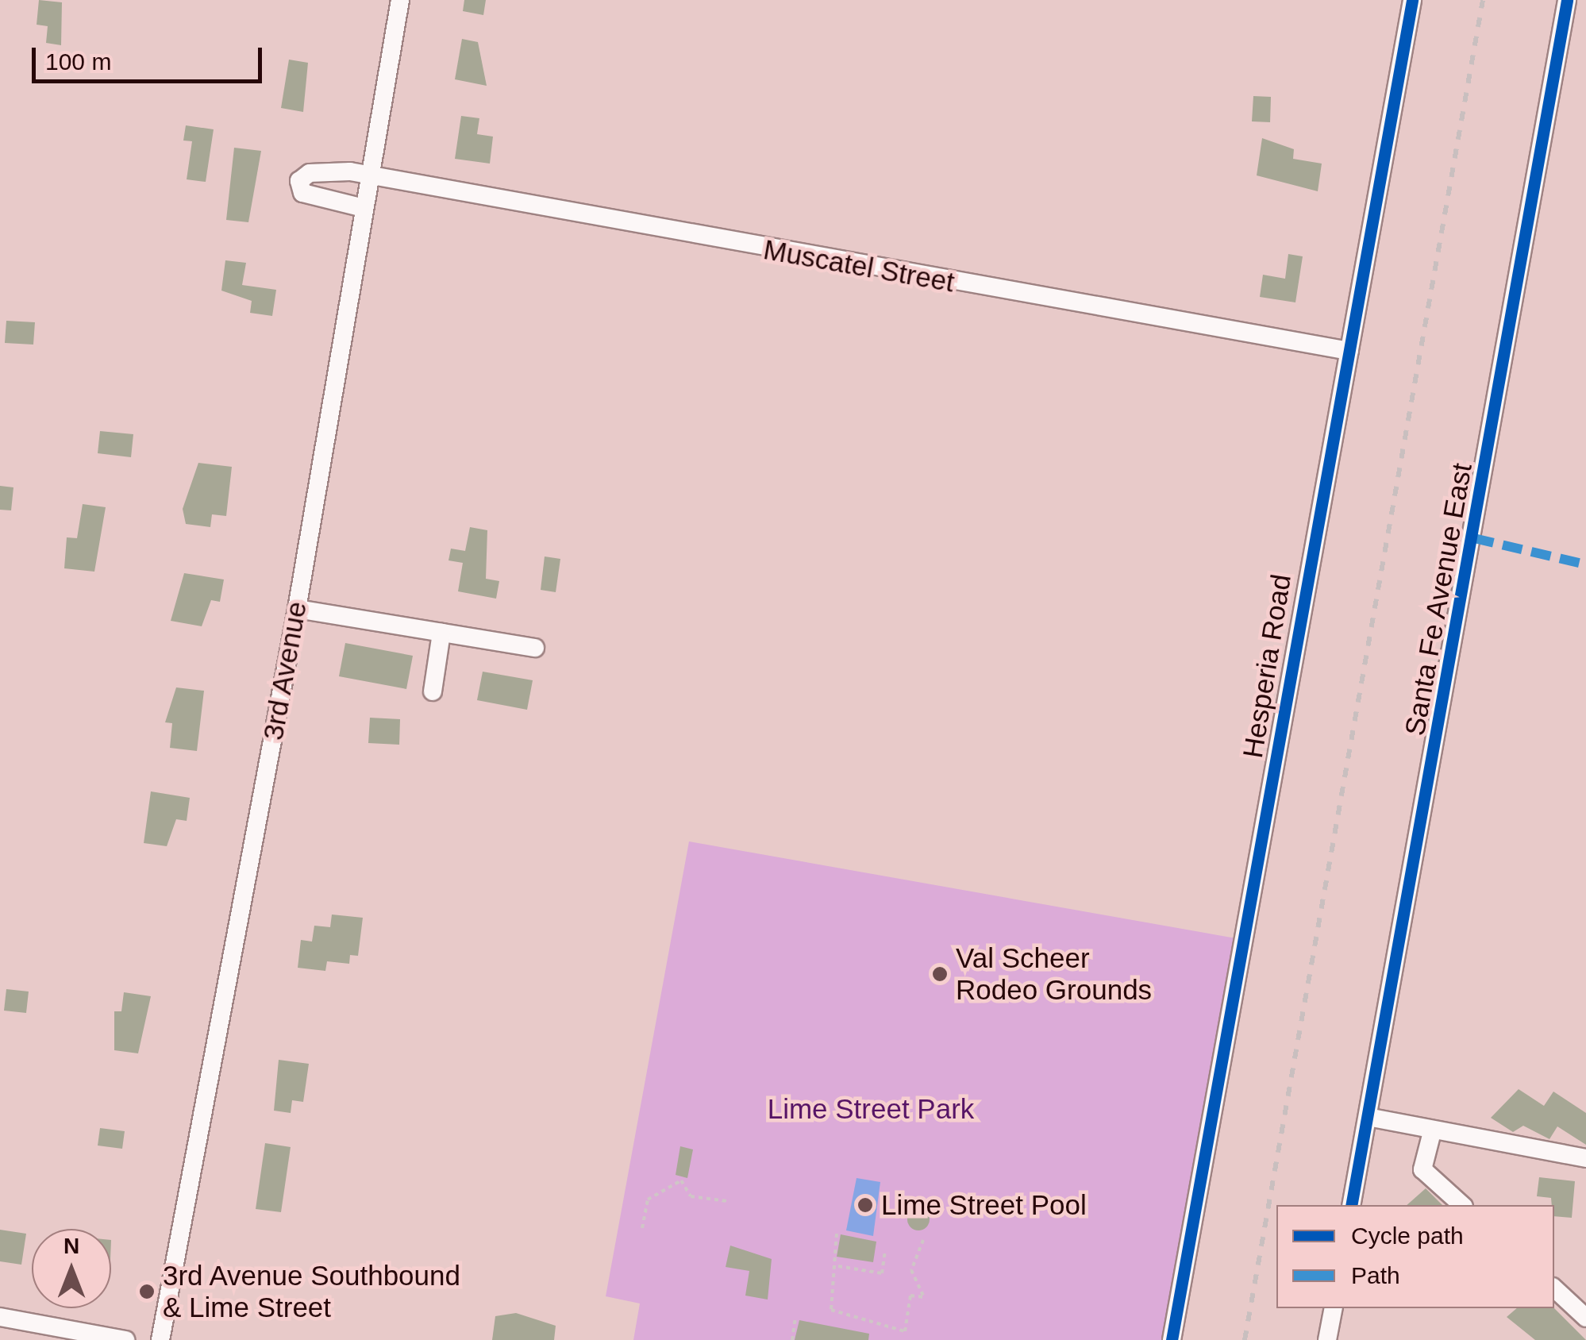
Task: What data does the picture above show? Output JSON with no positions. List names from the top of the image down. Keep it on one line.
{"streets":{"street":["Muscatel Street","Santa Fe Avenue East","Hesperia Road","3rd Avenue"]},"crossings":[["Muscatel Street","Hesperia Road"],["Muscatel Street","3rd Avenue"]],"parks":["Lime Street Park"],"places":["Val Scheer Rodeo Grounds","Lime Street Pool","3rd Avenue Southbound & Lime Street"],"legend":["Cycle path","Path"],"scale_bar":"100 m","north":"top"}
